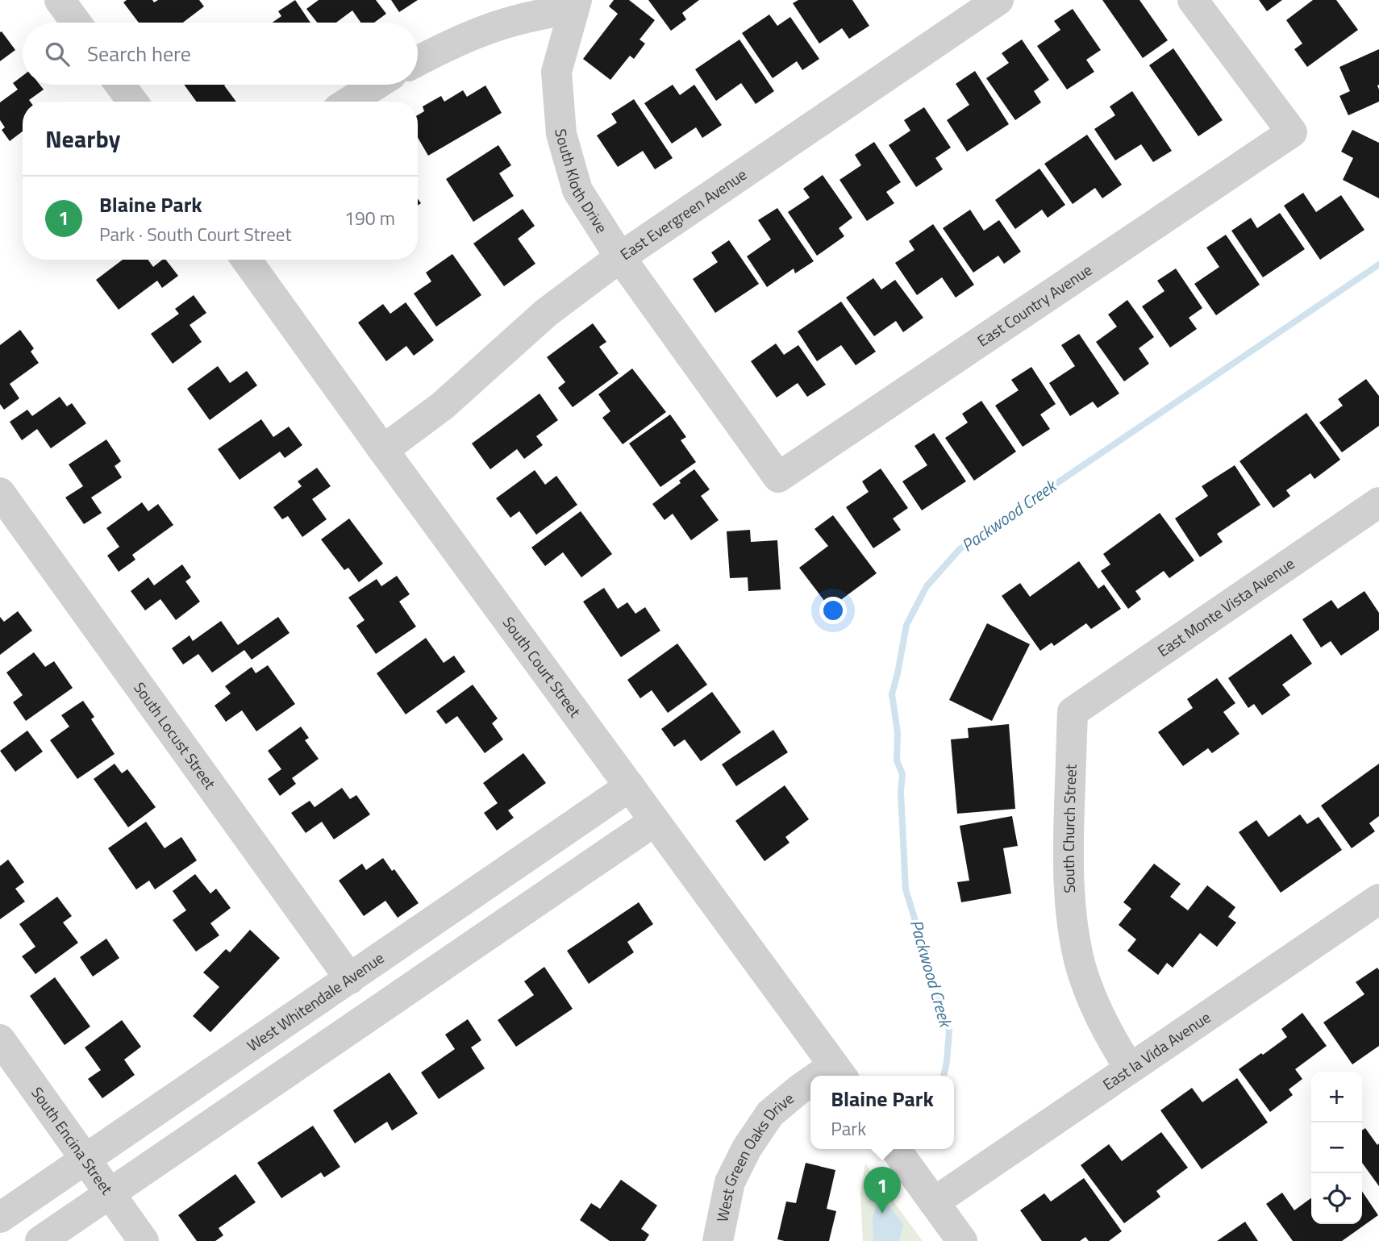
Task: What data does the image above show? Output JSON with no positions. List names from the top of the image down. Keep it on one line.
{"streets":{"street":["South Kloth Drive","East Evergreen Avenue","East Country Avenue","East Monte Vista Avenue","South Court Street","South Locust Street","South Church Street","West Whitendale Avenue","East la Vida Avenue","South Encina Street","West Green Oaks Drive"]},"crossings":[["South Kloth Drive","East Evergreen Avenue"],["South Kloth Drive","East Country Avenue"],["East Evergreen Avenue","South Court Street"],["East Monte Vista Avenue","South Church Street"],["South Court Street","West Whitendale Avenue"],["South Locust Street","West Whitendale Avenue"],["South Church Street","East la Vida Avenue"],["West Whitendale Avenue","South Encina Street"]],"water":["Packwood Creek"],"page":{"search":"Search here","heading":"Nearby","list":[{"mark":"1","name":"Blaine Park","note":"Park · South Court Street","value":"190 m"}],"map_buttons":["+","−"],"popup":["Blaine Park","Park"],"pins":"1"}}
